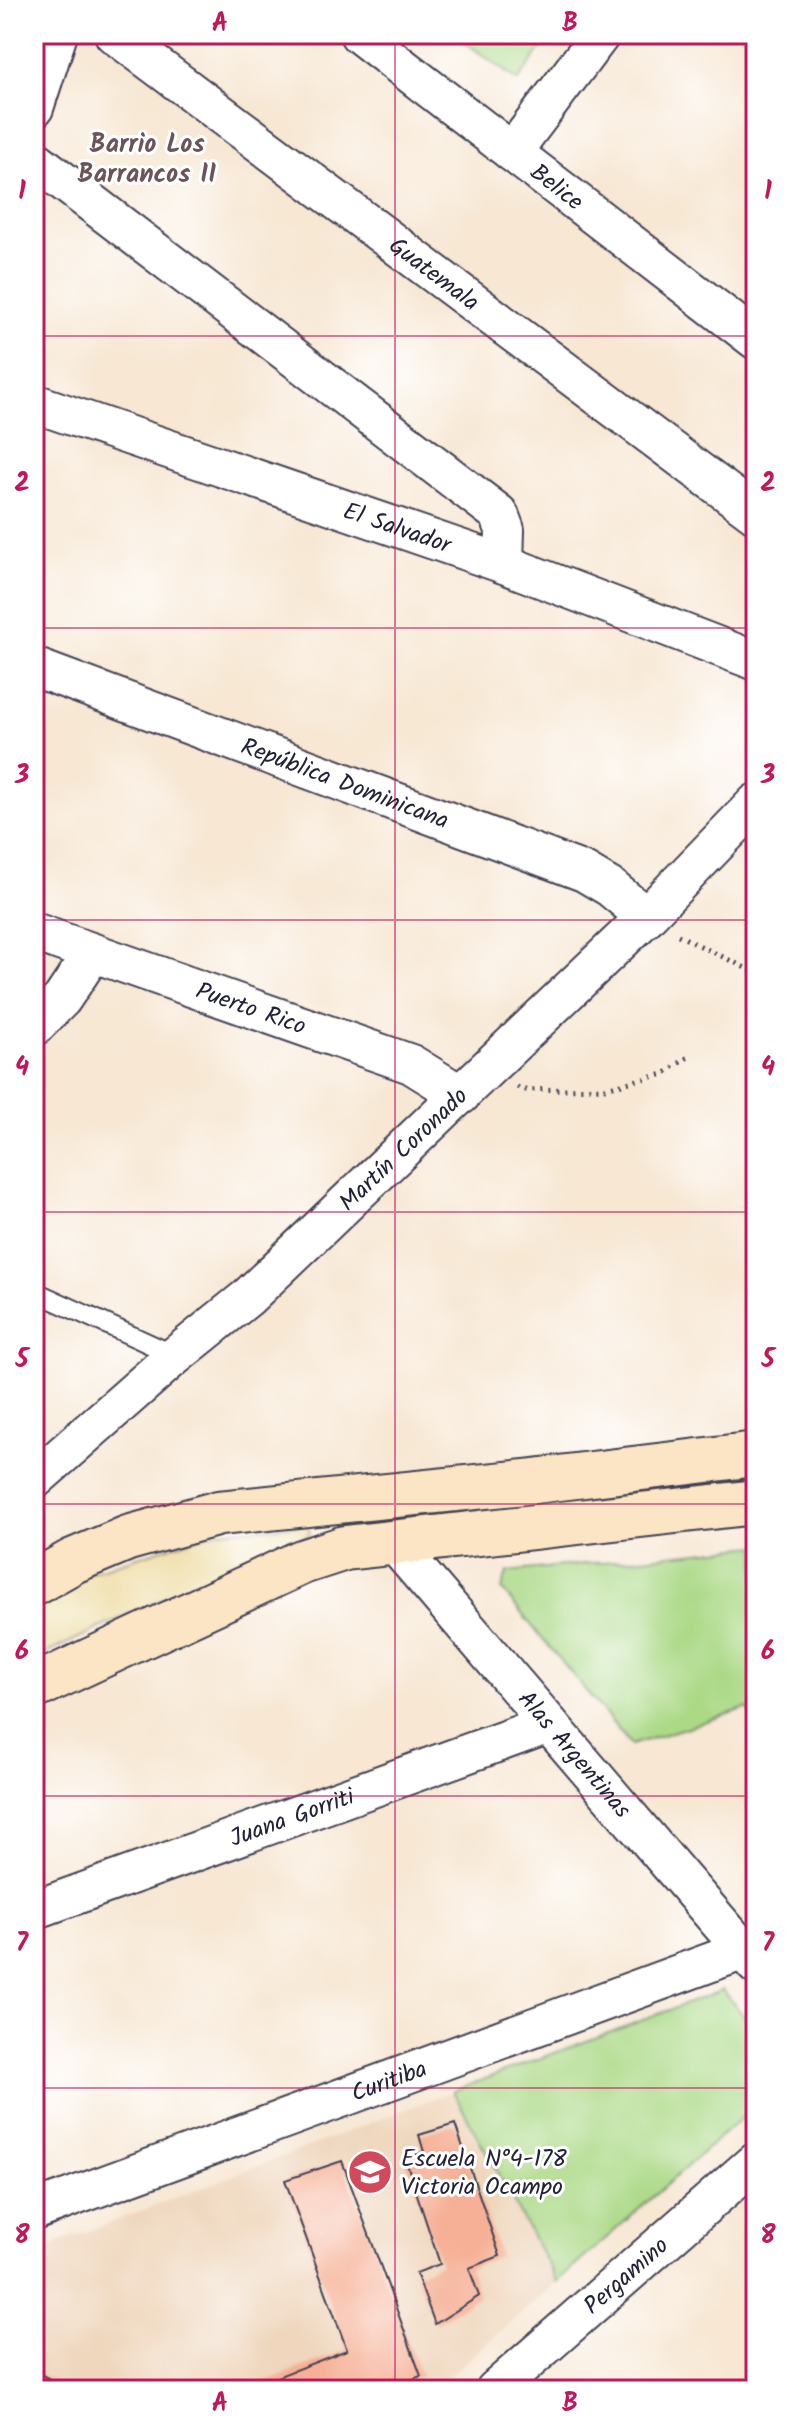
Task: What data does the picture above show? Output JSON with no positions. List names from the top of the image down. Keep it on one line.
{"streets":{"street":["Belice","Guatemala","El Salvador","República Dominicana","Puerto Rico","Martín Coronado","Alas Argentinas","Juana Gorriti","Curitiba","Pergamino"]},"crossings":[["República Dominicana","Martín Coronado"],["Puerto Rico","Martín Coronado"],["Alas Argentinas","Juana Gorriti"],["Alas Argentinas","Curitiba"]],"districts":["Barrio Los Barrancos II"],"places":{"school or university":["Escuela N°4-178 Victoria Ocampo"]},"grid":{"columns":["A","B"],"rows":["1","2","3","4","5","6","7","8"]}}
